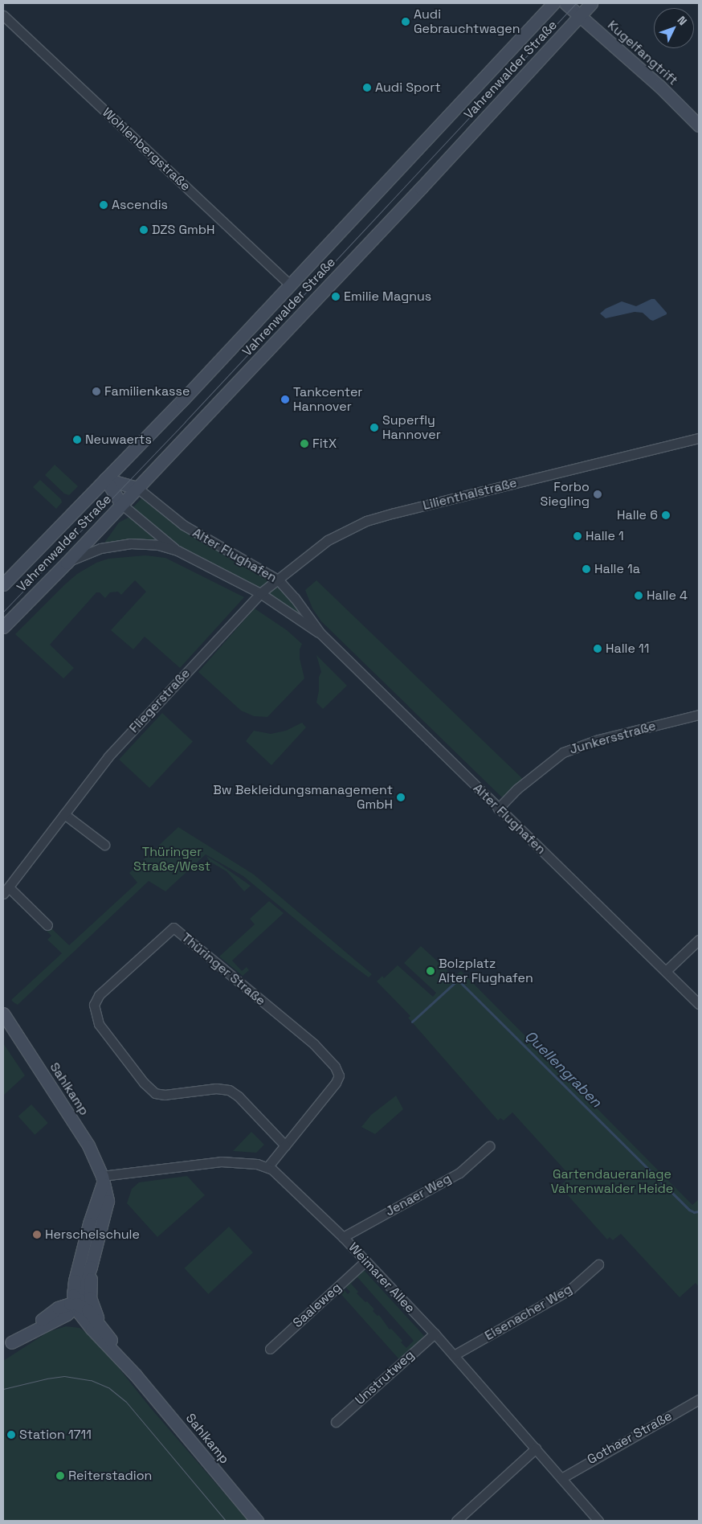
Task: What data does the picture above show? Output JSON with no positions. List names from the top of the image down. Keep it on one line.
{"streets":{"main road":["Kugelfangtrift","Vahrenwalder Straße","Sahlkamp"],"street":["Wohlenbergstraße","Lilienthalstraße","Alter Flughafen","Fliegerstraße","Junkersstraße","Thüringer Straße","Jenaer Weg","Weimarer Allee","Saaleweg","Eisenacher Weg","Unstrutweg","Gothaer Straße"]},"crossings":[["Kugelfangtrift","Vahrenwalder Straße"],["Vahrenwalder Straße","Wohlenbergstraße"],["Vahrenwalder Straße","Alter Flughafen"],["Lilienthalstraße","Alter Flughafen"],["Lilienthalstraße","Fliegerstraße"],["Alter Flughafen","Fliegerstraße"],["Alter Flughafen","Junkersstraße"],["Thüringer Straße","Weimarer Allee"],["Sahlkamp","Weimarer Allee"],["Jenaer Weg","Weimarer Allee"],["Weimarer Allee","Saaleweg"],["Weimarer Allee","Eisenacher Weg"],["Weimarer Allee","Unstrutweg"],["Weimarer Allee","Gothaer Straße"]],"water":["Quellengraben"],"parks":["Thüringer Straße/West","Gartendaueranlage Vahrenwalder Heide"],"places":["Audi Gebrauchtwagen","Audi Sport","Ascendis","DZS GmbH","Emilie Magnus","Familienkasse","Tankcenter Hannover","Superfly Hannover","Neuwaerts","FitX","Forbo Siegling","Halle 6","Halle 1","Halle 1a","Halle 4","Halle 11","Bw Bekleidungsmanagement GmbH","Bolzplatz Alter Flughafen","Herschelschule","Station 1711","Reiterstadion"],"north":"top right"}
